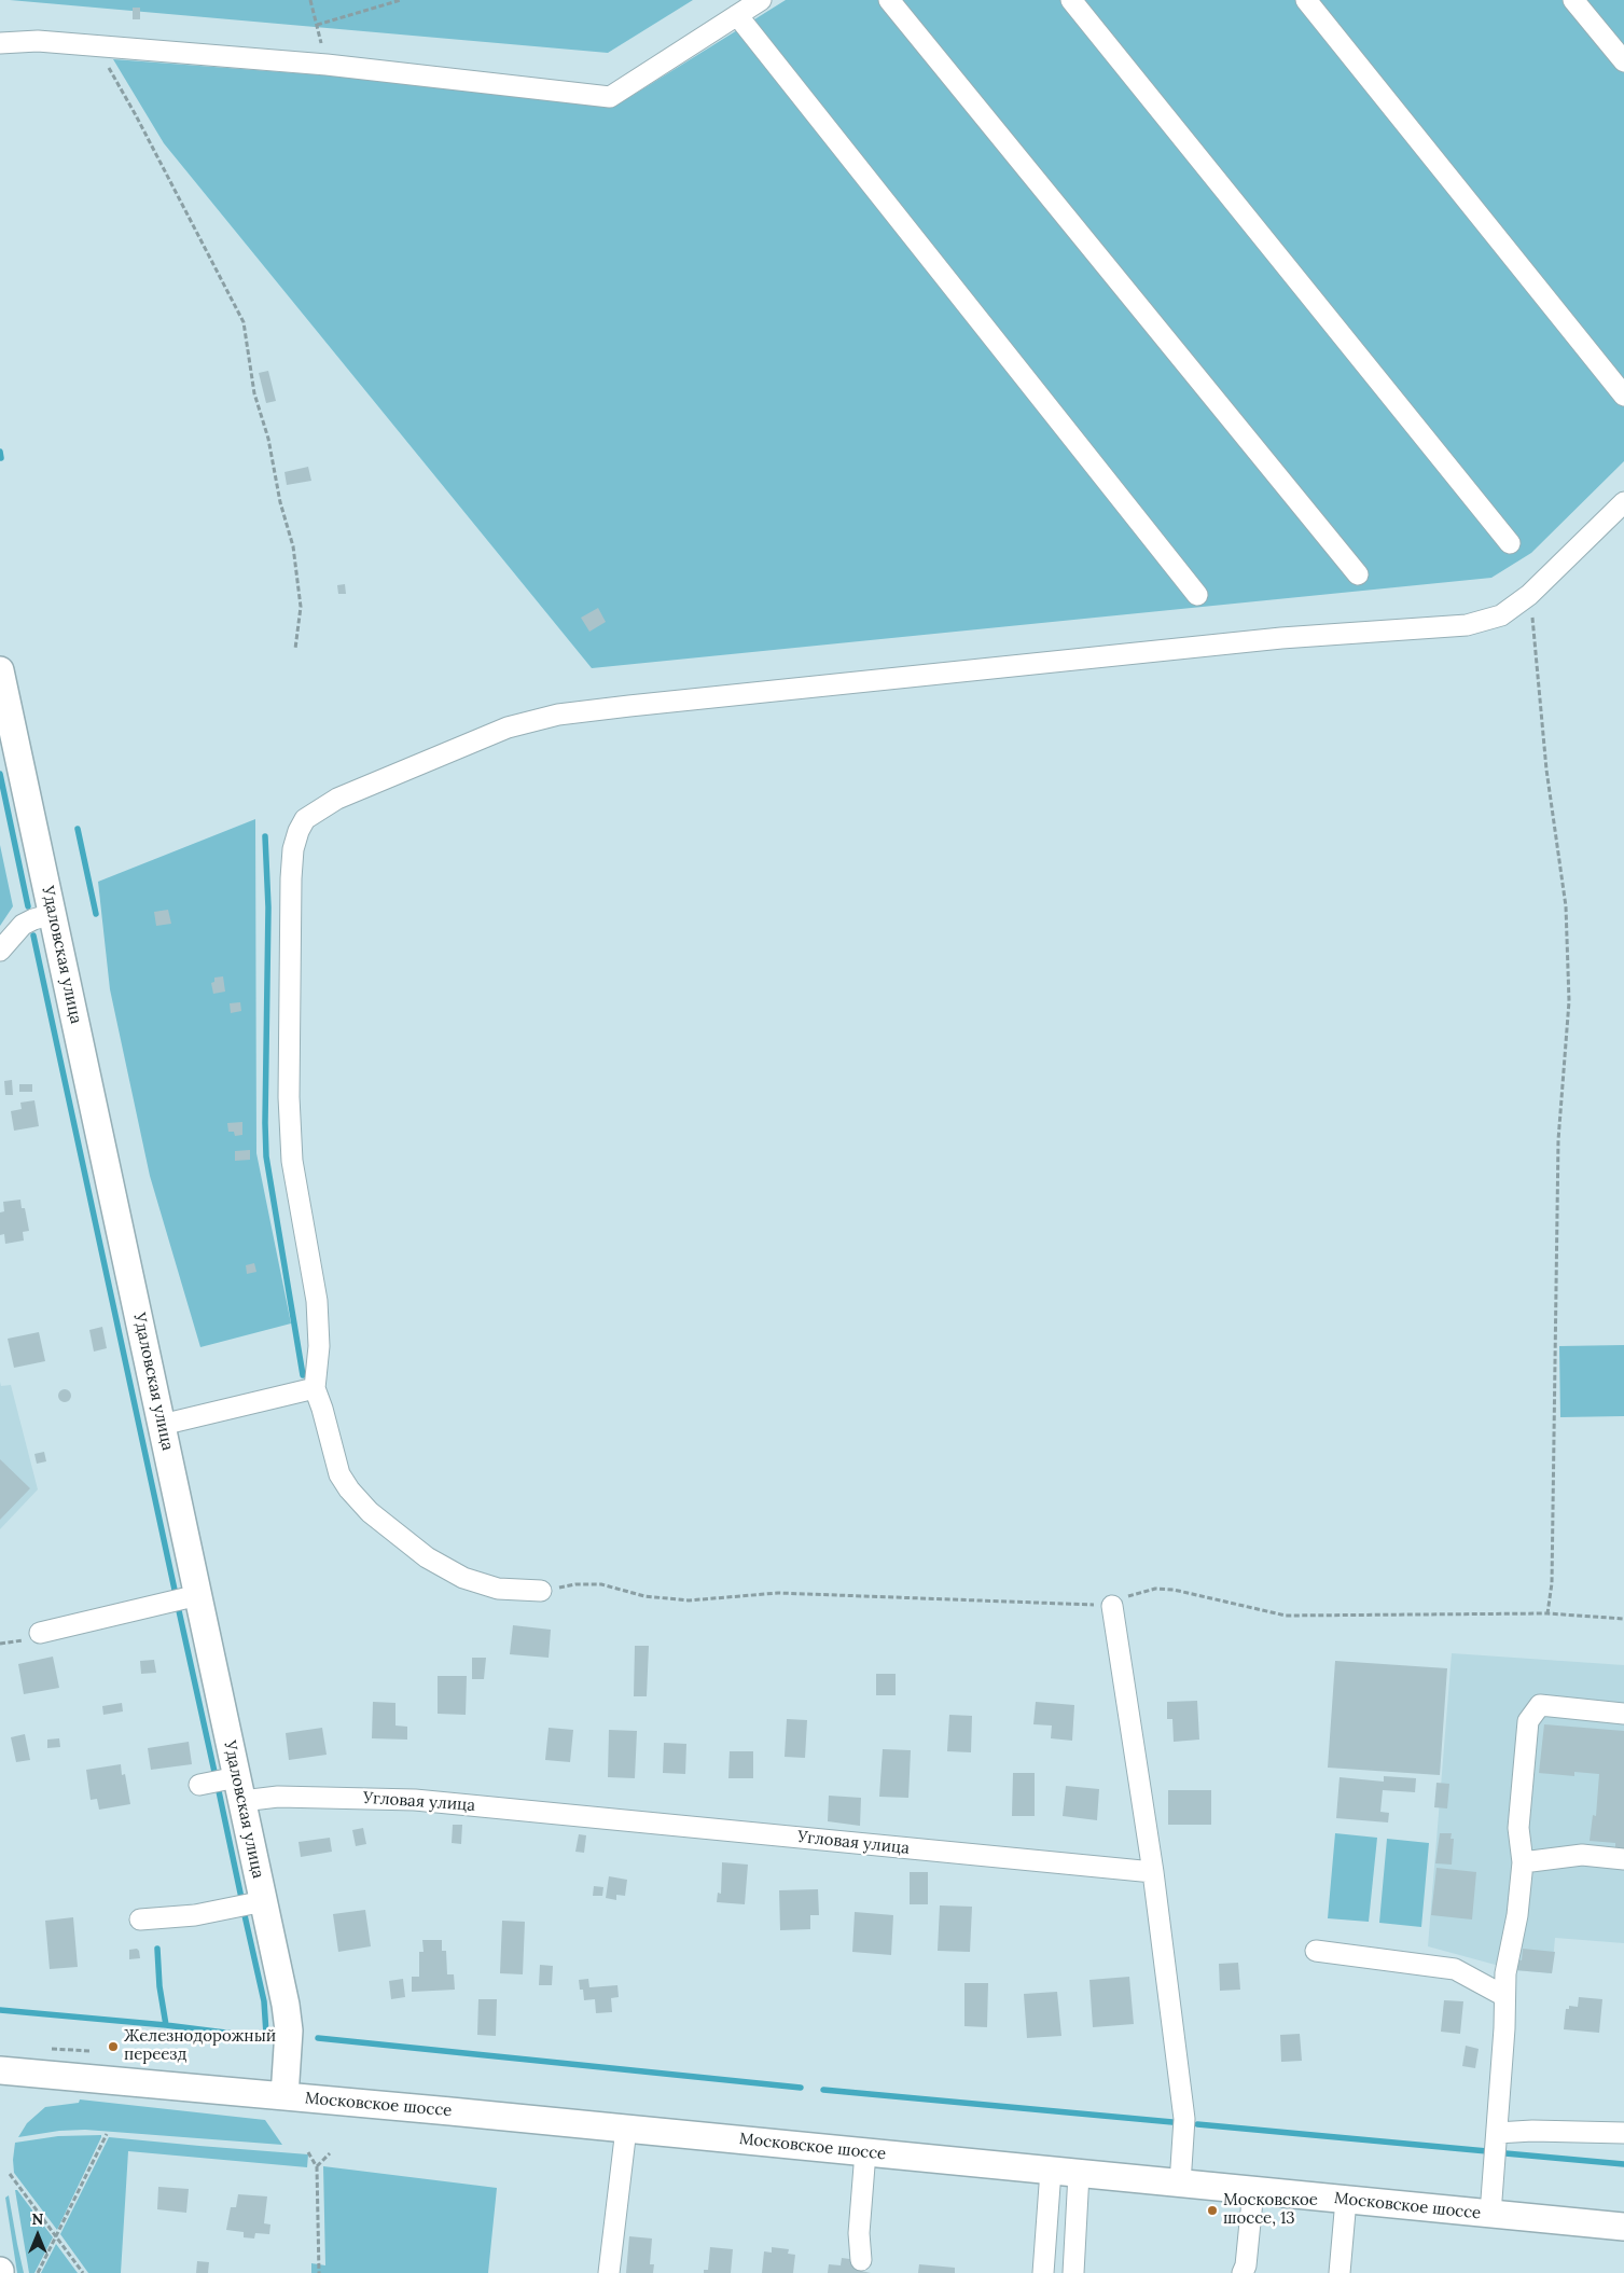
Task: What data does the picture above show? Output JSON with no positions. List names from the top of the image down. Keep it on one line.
{"streets":{"main road":["Удаловская улица","Московское шоссе"],"street":["Угловая улица"]},"crossings":[["Удаловская улица","Угловая улица"],["Удаловская улица","Московское шоссе"]],"places":["Железнодорожный переезд","Московское шоссе, 13"],"north":"top"}
